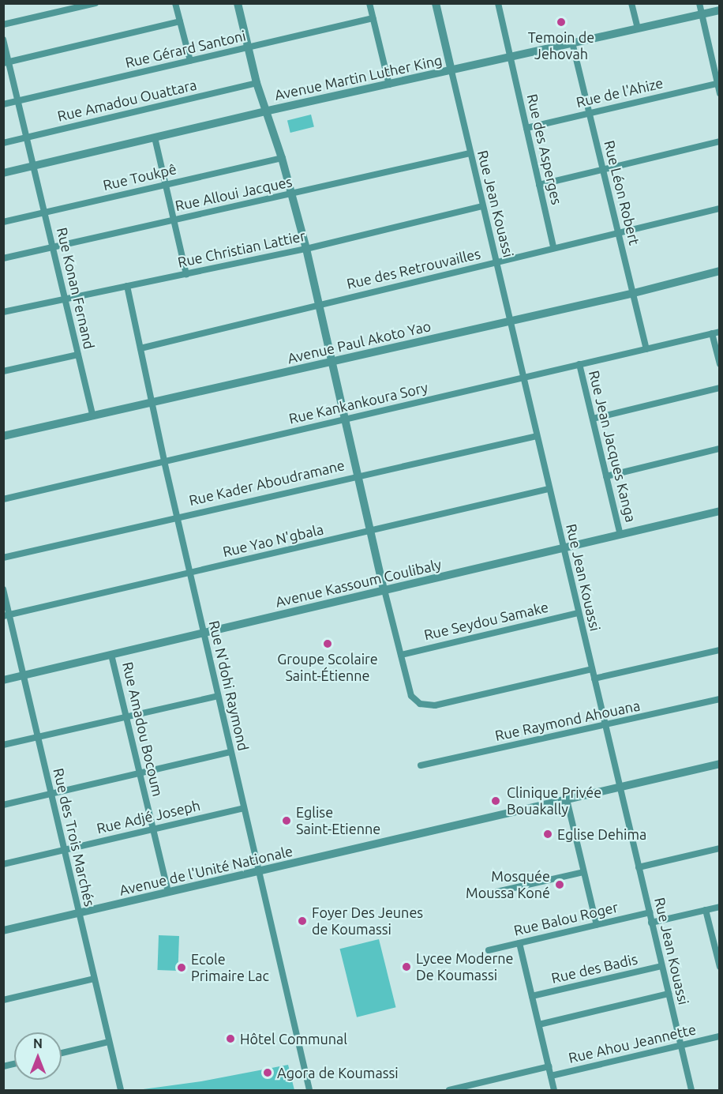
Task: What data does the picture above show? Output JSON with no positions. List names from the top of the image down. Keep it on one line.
{"streets":{"street":["Rue Gérard Santoni","Avenue Martin Luther King","Rue de l'Ahize","Rue Amadou Ouattara","Rue des Asperges","Rue Toukpê","Rue Léon Robert","Rue Alloui Jacques","Rue Jean Kouassi","Rue Christian Lattier","Rue des Retrouvailles","Rue Konan Fernand","Avenue Paul Akoto Yao","Rue Kankankoura Sory","Rue Jean Jacques Kanga","Rue Kader Aboudramane","Rue Yao N'gbala","Avenue Kassoum Coulibaly","Rue Seydou Samake","Rue N'dohi Raymond","Rue Raymond Ahouana","Rue Amadou Bocoum","Rue Adjé Joseph","Rue des Trois Marchés","Avenue de l'Unité Nationale","Rue Balou Roger","Rue des Badis","Rue Ahou Jeannette"]},"crossings":[["Rue Gérard Santoni","Rue Konan Fernand"],["Avenue Martin Luther King","Rue des Asperges"],["Avenue Martin Luther King","Rue Léon Robert"],["Avenue Martin Luther King","Rue Jean Kouassi"],["Avenue Martin Luther King","Rue Konan Fernand"],["Rue de l'Ahize","Rue des Asperges"],["Rue de l'Ahize","Rue Léon Robert"],["Rue Amadou Ouattara","Rue Konan Fernand"],["Rue des Asperges","Rue des Retrouvailles"],["Rue Toukpê","Rue Konan Fernand"],["Rue Léon Robert","Rue des Retrouvailles"],["Rue Léon Robert","Avenue Paul Akoto Yao"],["Rue Léon Robert","Rue Kankankoura Sory"],["Rue Alloui Jacques","Rue Jean Kouassi"],["Rue Alloui Jacques","Rue Konan Fernand"],["Rue Jean Kouassi","Rue Christian Lattier"],["Rue Jean Kouassi","Rue des Retrouvailles"],["Rue Jean Kouassi","Avenue Paul Akoto Yao"],["Rue Jean Kouassi","Rue Kankankoura Sory"],["Rue Jean Kouassi","Rue Kader Aboudramane"],["Rue Jean Kouassi","Rue Yao N'gbala"],["Rue Jean Kouassi","Avenue Kassoum Coulibaly"],["Rue Jean Kouassi","Rue Seydou Samake"],["Rue Jean Kouassi","Rue Raymond Ahouana"],["Rue Jean Kouassi","Avenue de l'Unité Nationale"],["Rue Jean Kouassi","Rue Balou Roger"],["Rue Jean Kouassi","Rue des Badis"],["Rue Jean Kouassi","Rue Ahou Jeannette"],["Rue Christian Lattier","Rue Konan Fernand"],["Rue Christian Lattier","Rue N'dohi Raymond"],["Rue des Retrouvailles","Rue N'dohi Raymond"],["Rue Konan Fernand","Avenue Paul Akoto Yao"],["Avenue Paul Akoto Yao","Rue N'dohi Raymond"],["Rue Kankankoura Sory","Rue Jean Jacques Kanga"],["Rue Kankankoura Sory","Rue N'dohi Raymond"],["Rue Jean Jacques Kanga","Avenue Kassoum Coulibaly"],["Rue Kader Aboudramane","Rue N'dohi Raymond"],["Rue Yao N'gbala","Rue N'dohi Raymond"],["Rue Yao N'gbala","Rue des Trois Marchés"],["Avenue Kassoum Coulibaly","Rue N'dohi Raymond"],["Avenue Kassoum Coulibaly","Rue Amadou Bocoum"],["Avenue Kassoum Coulibaly","Rue des Trois Marchés"],["Rue N'dohi Raymond","Rue Adjé Joseph"],["Rue N'dohi Raymond","Avenue de l'Unité Nationale"],["Rue Amadou Bocoum","Rue Adjé Joseph"],["Rue Amadou Bocoum","Avenue de l'Unité Nationale"],["Rue Adjé Joseph","Rue des Trois Marchés"],["Rue des Trois Marchés","Avenue de l'Unité Nationale"]],"places":["Temoin de Jehovah","Groupe Scolaire Saint-Étienne","Clinique Privée Bouakally","Eglise Saint-Etienne","Eglise Dehima","Mosquée Moussa Koné","Foyer Des Jeunes de Koumassi","Lycee Moderne De Koumassi","Ecole Primaire Lac","Hôtel Communal","Agora de Koumassi"],"north":"top"}
